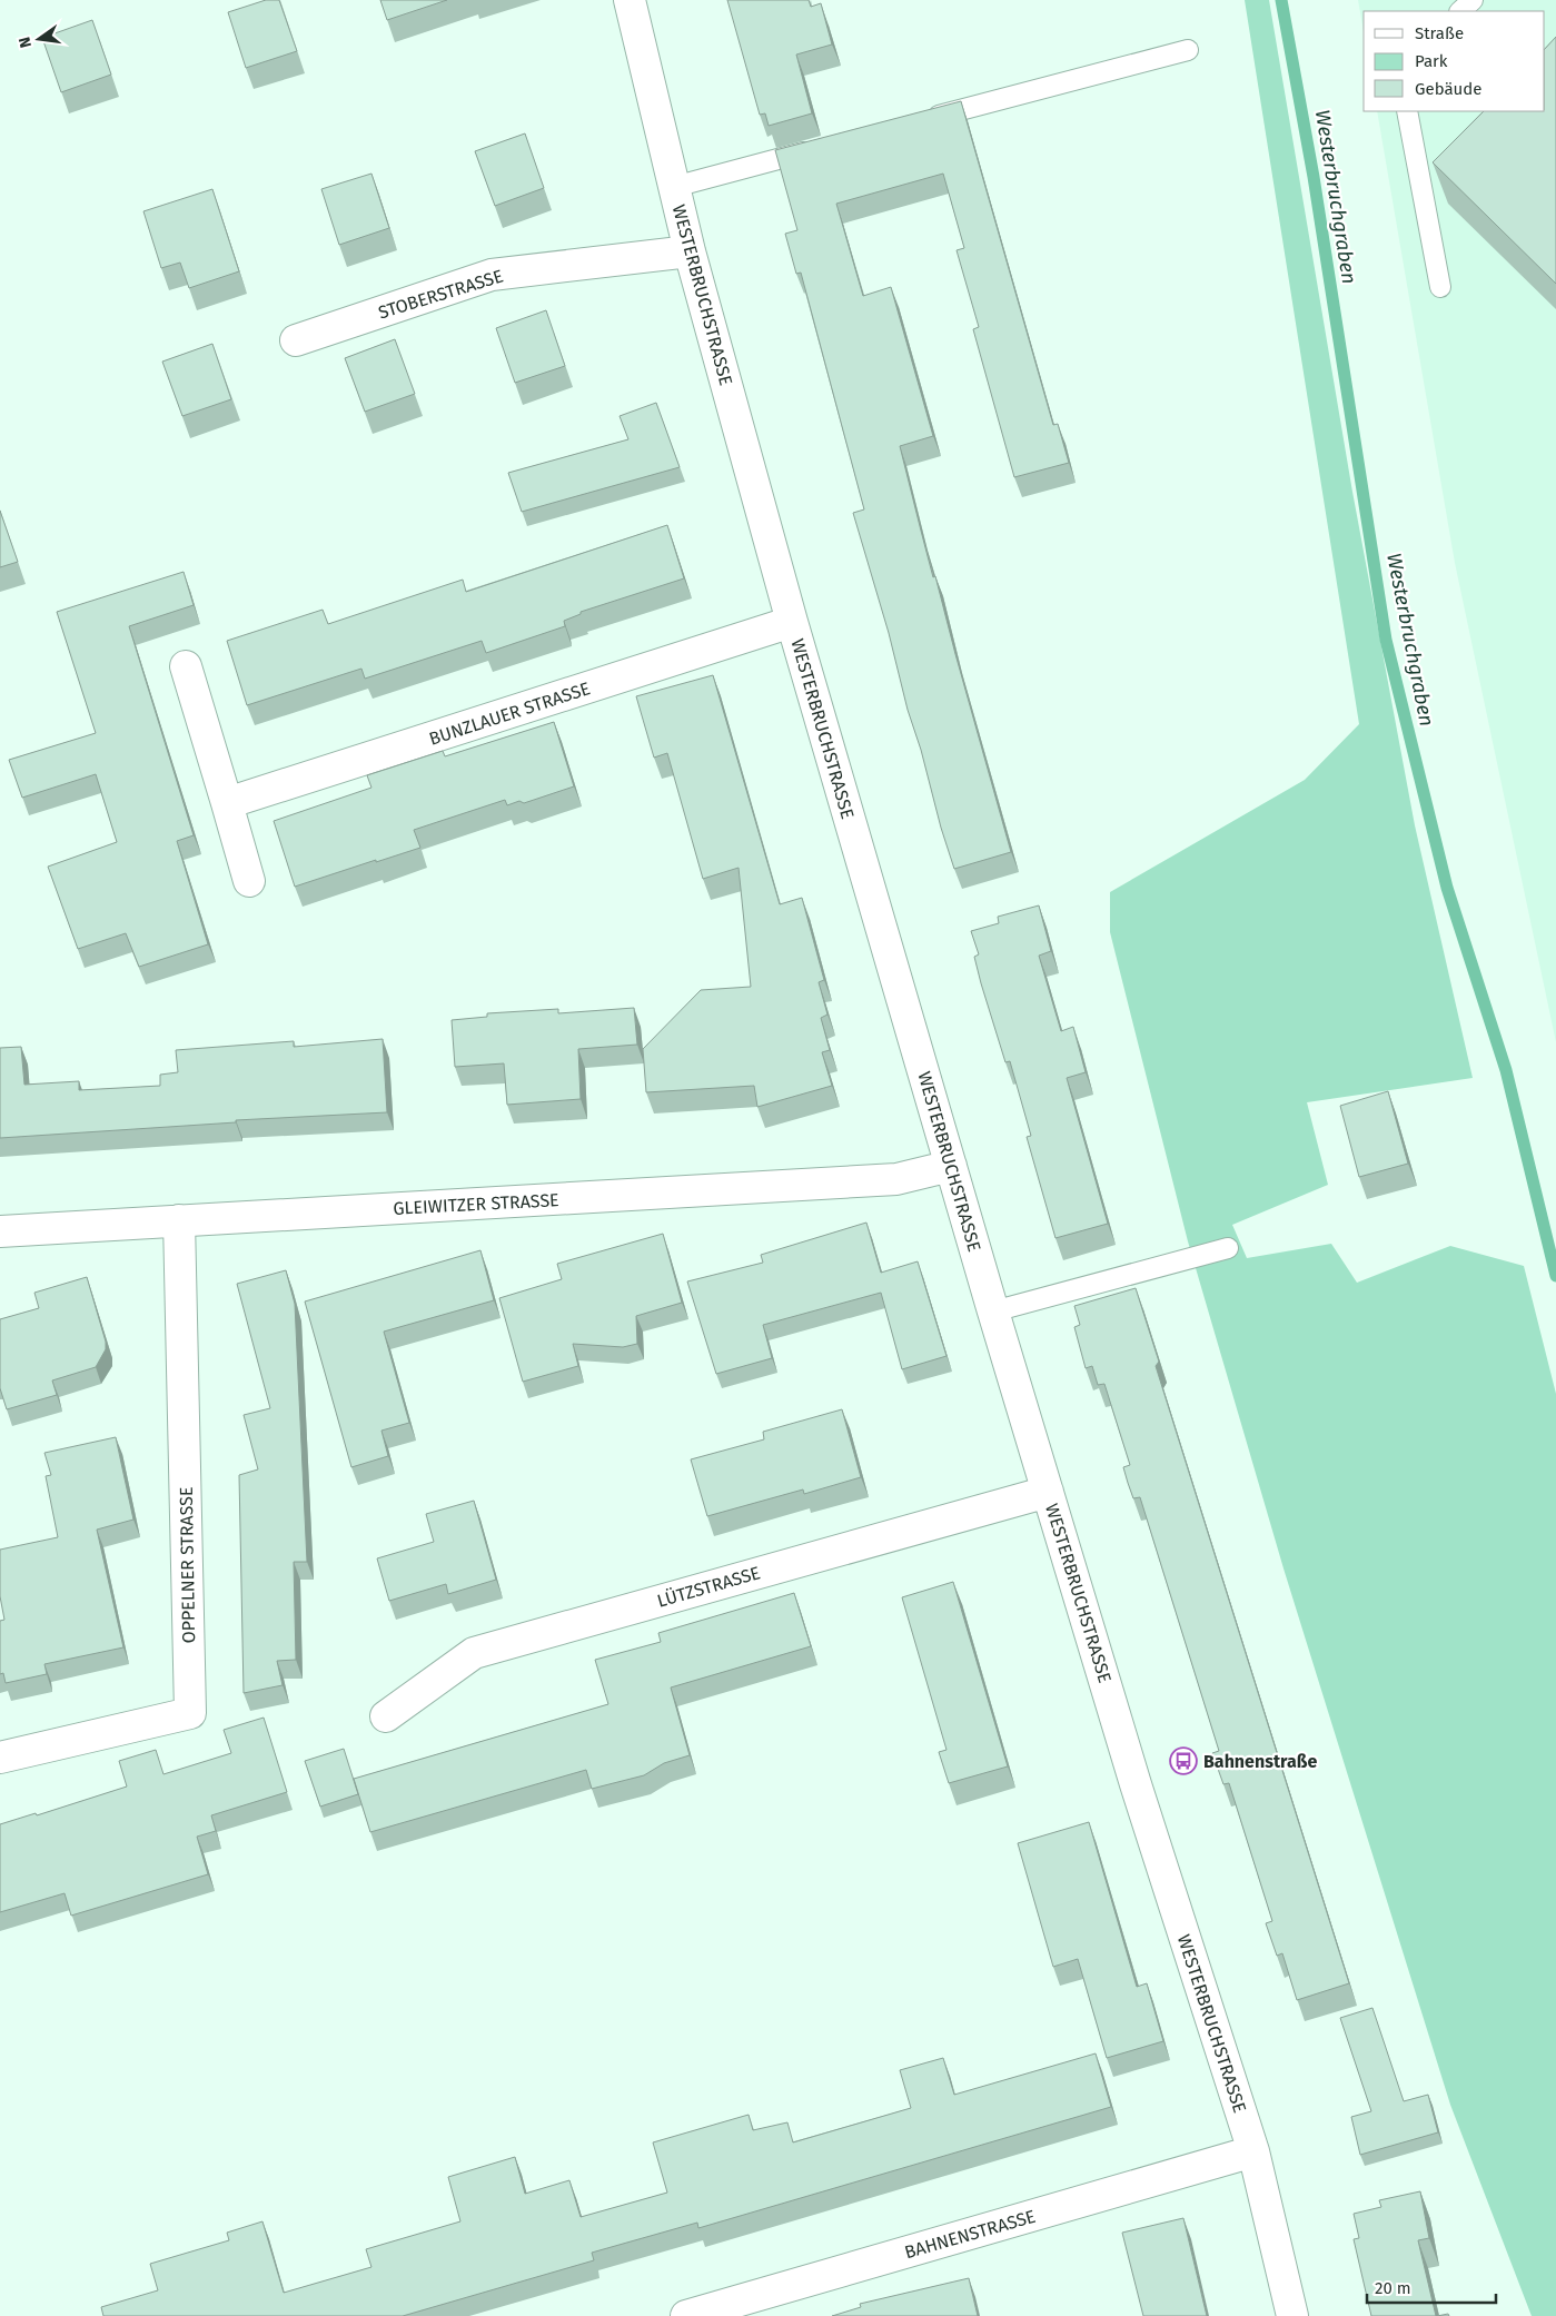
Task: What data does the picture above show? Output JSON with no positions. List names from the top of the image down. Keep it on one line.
{"streets":{"street":["STOBERSTRASSE","WESTERBRUCHSTRASSE","BUNZLAUER STRASSE","GLEIWITZER STRASSE","OPPELNER STRASSE","LÜTZSTRASSE","BAHNENSTRASSE"]},"crossings":[["STOBERSTRASSE","WESTERBRUCHSTRASSE"],["WESTERBRUCHSTRASSE","BUNZLAUER STRASSE"],["WESTERBRUCHSTRASSE","GLEIWITZER STRASSE"],["WESTERBRUCHSTRASSE","LÜTZSTRASSE"],["WESTERBRUCHSTRASSE","BAHNENSTRASSE"],["GLEIWITZER STRASSE","OPPELNER STRASSE"]],"water":["Westerbruchgraben"],"places":{"bus stop":["Bahnenstraße"]},"legend":["Straße","Park","Gebäude"],"scale_bar":"20 m","north":"left"}
